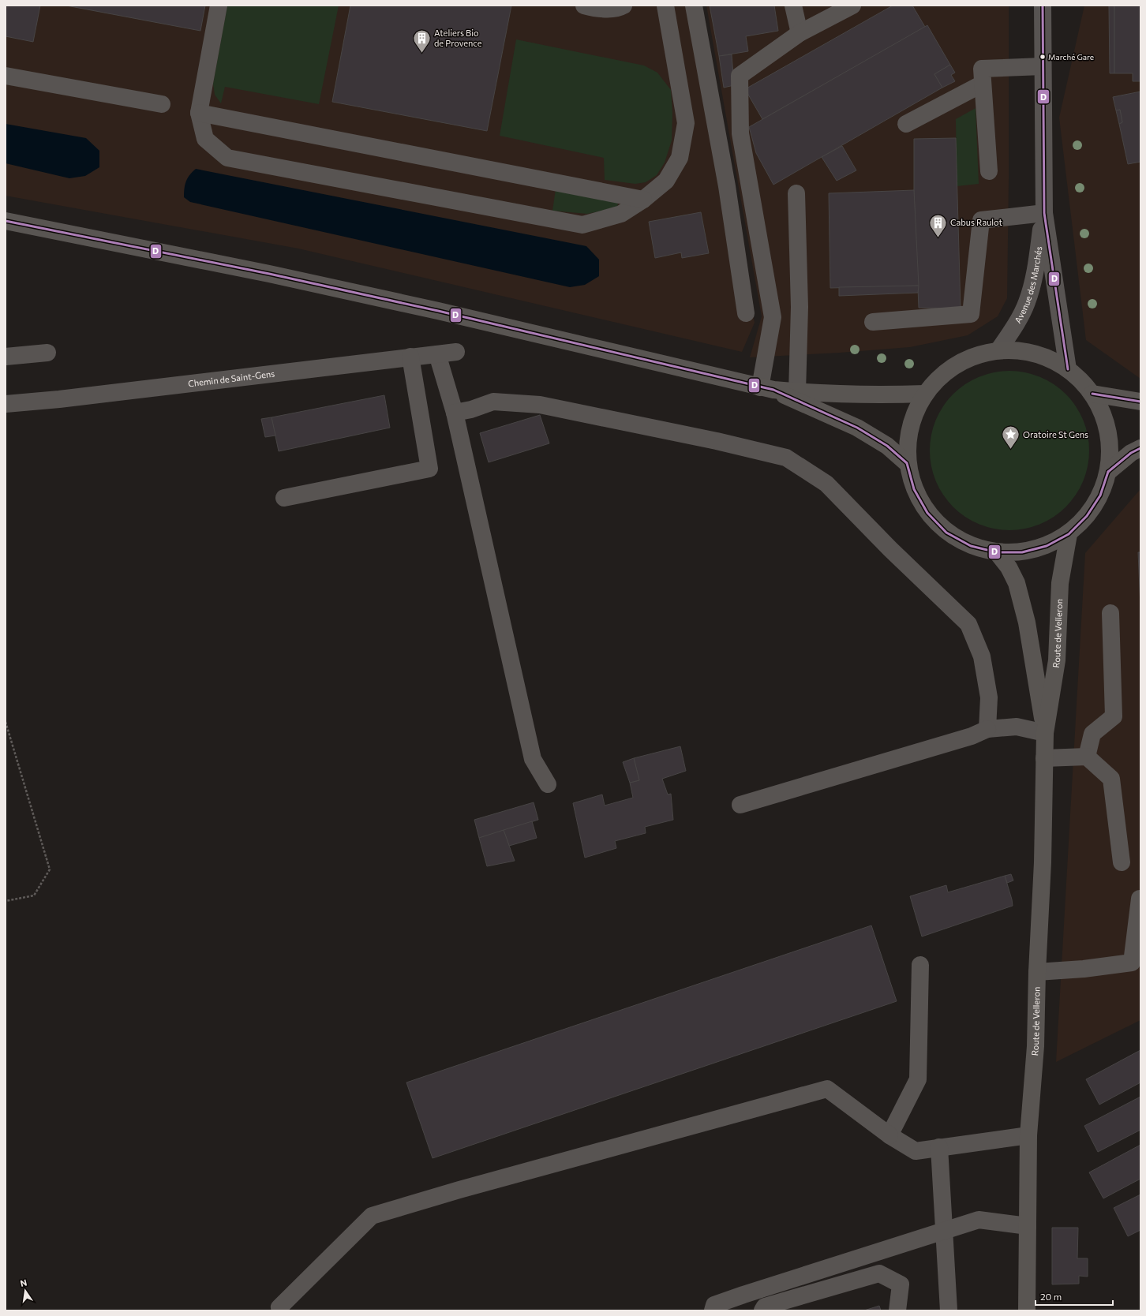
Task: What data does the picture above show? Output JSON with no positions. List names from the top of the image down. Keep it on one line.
{"streets":{"main road":["Route de Velleron"],"street":["Avenue des Marchés","Chemin de Saint-Gens"]},"places":{"building":["Ateliers Bio de Provence","Cabus Raulot"],"other":["Marché Gare"],"place":["Oratoire St Gens"]},"lines":["transit line D"],"scale_bar":"20 m","north":"top"}
